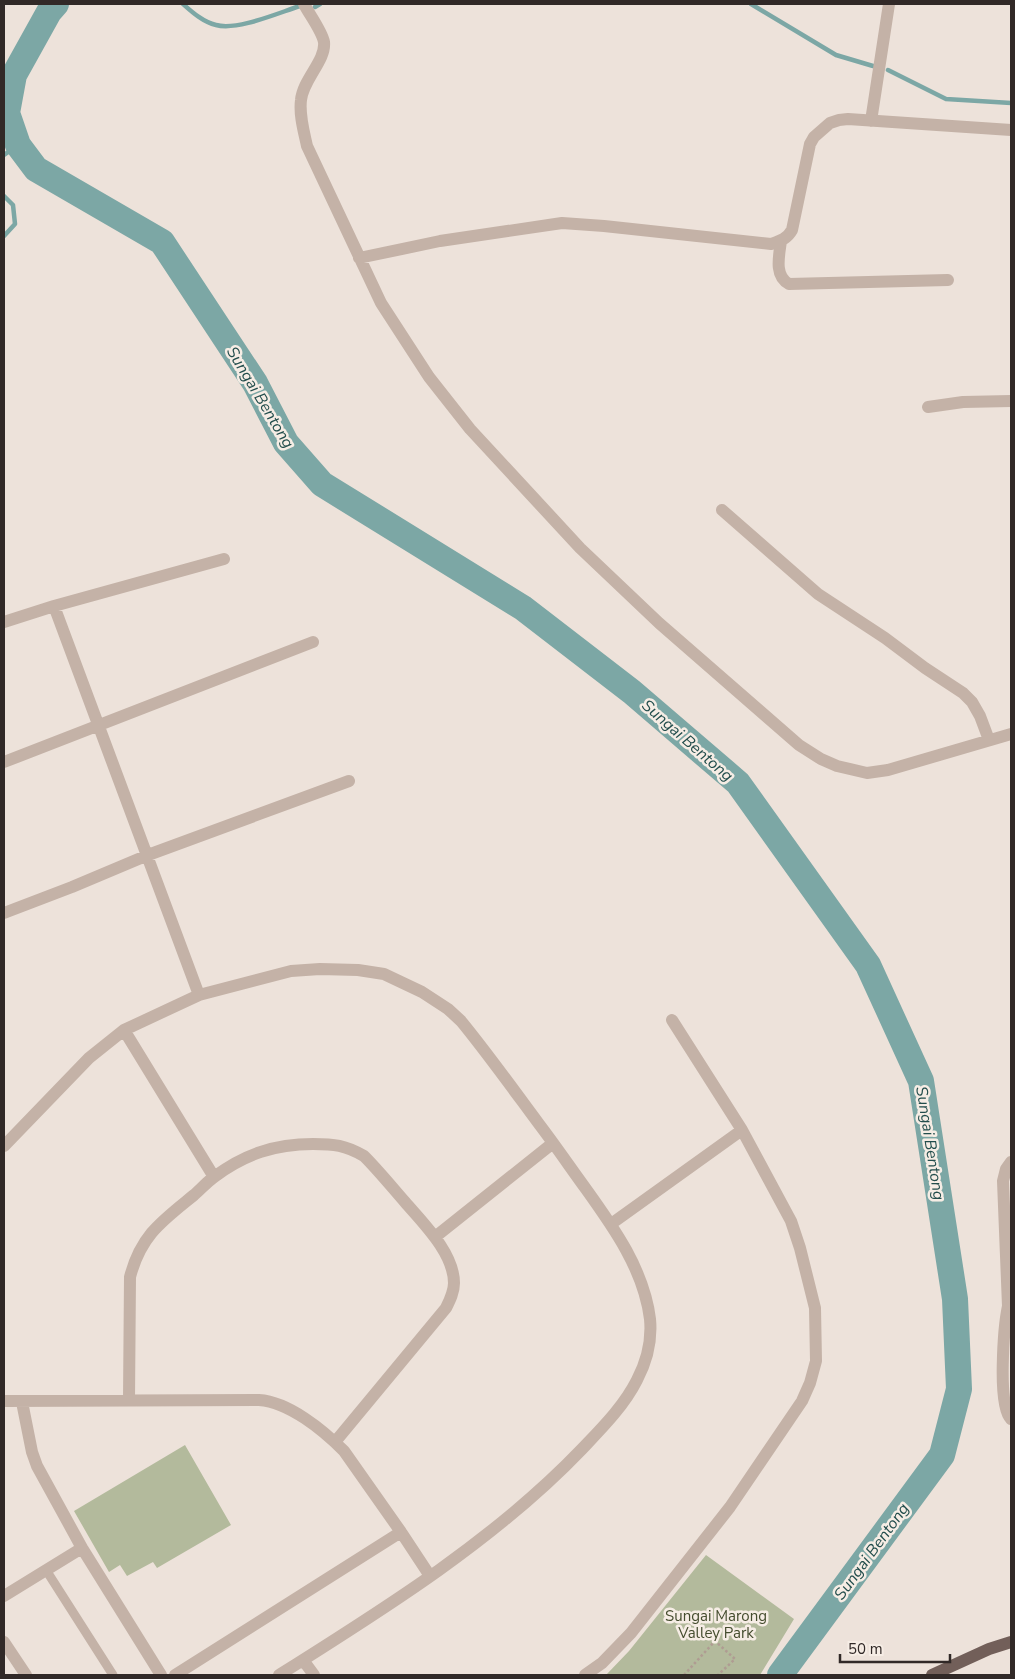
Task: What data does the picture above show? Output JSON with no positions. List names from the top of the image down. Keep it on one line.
{"water":["Sungai Bentong"],"parks":["Sungai Marong Valley Park"],"scale_bar":"50 m"}
